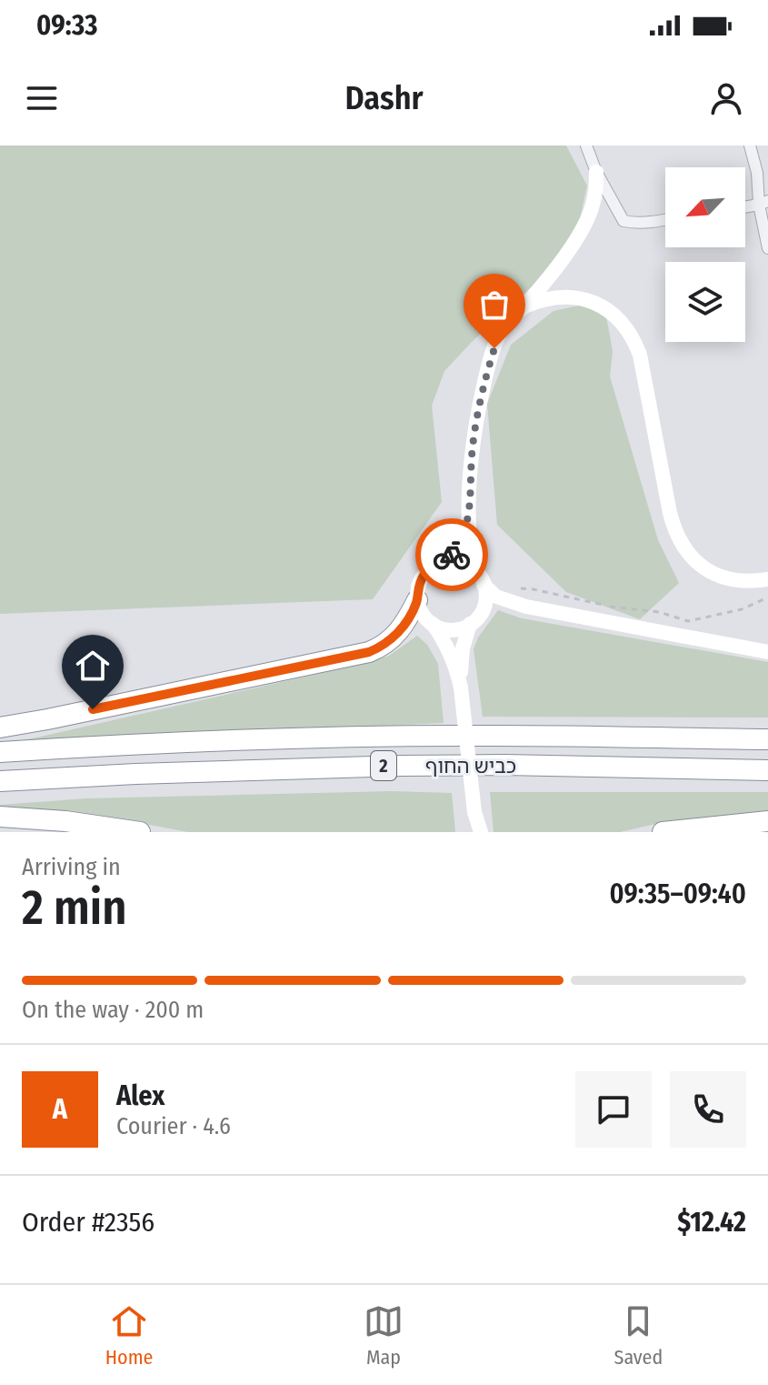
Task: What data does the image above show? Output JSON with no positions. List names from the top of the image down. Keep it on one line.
{"streets":{"highway":["2","כביש החוף"]},"north":"bottom left","page":{"status":"09:33","header":"Dashr","heading":["2 min","Arriving in","09:35–09:40"],"panel":["Alex","Courier · 4.6","Order #2356","$12.42"],"bar":"On the way · 200 m","round":"A","tabs":["Home","Map","Saved"]}}
